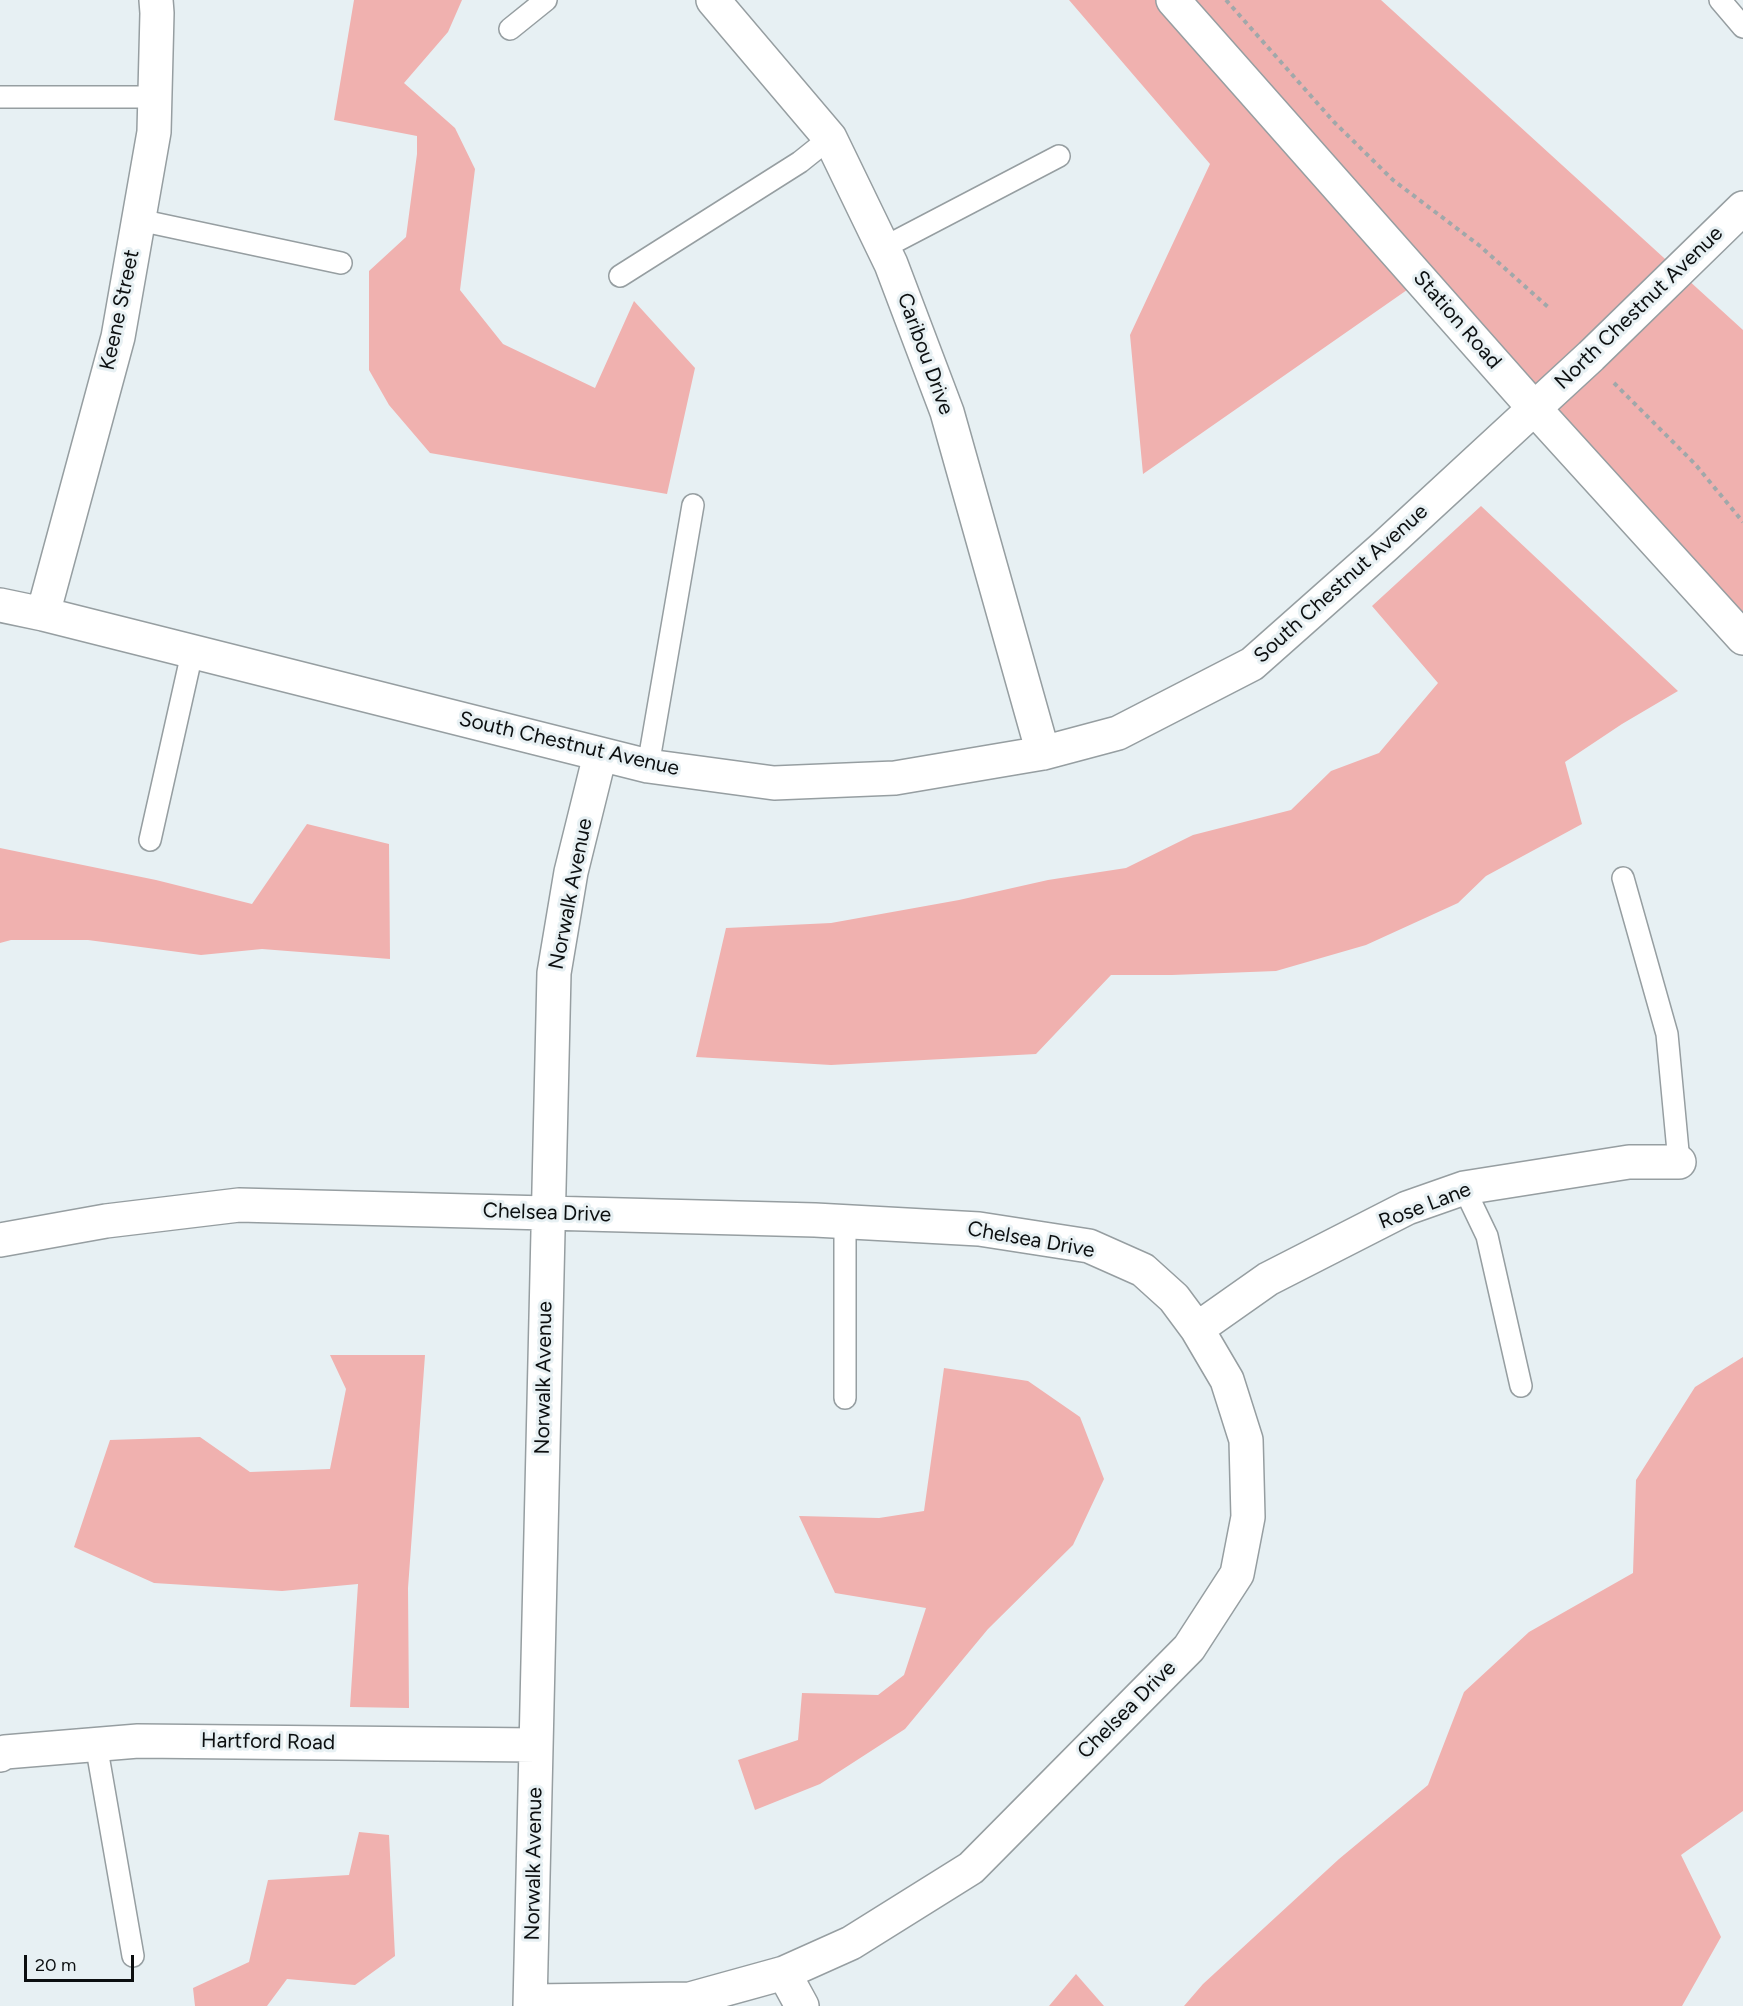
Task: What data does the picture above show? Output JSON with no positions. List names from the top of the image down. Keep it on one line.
{"streets":{"street":["North Chestnut Avenue","Keene Street","Station Road","Caribou Drive","South Chestnut Avenue","Norwalk Avenue","Rose Lane","Chelsea Drive","Hartford Road"]},"crossings":[["North Chestnut Avenue","Station Road"],["North Chestnut Avenue","South Chestnut Avenue"],["Keene Street","South Chestnut Avenue"],["Station Road","South Chestnut Avenue"],["Caribou Drive","South Chestnut Avenue"],["South Chestnut Avenue","Norwalk Avenue"],["Norwalk Avenue","Chelsea Drive"],["Norwalk Avenue","Hartford Road"],["Rose Lane","Chelsea Drive"]],"scale_bar":"20 m"}
